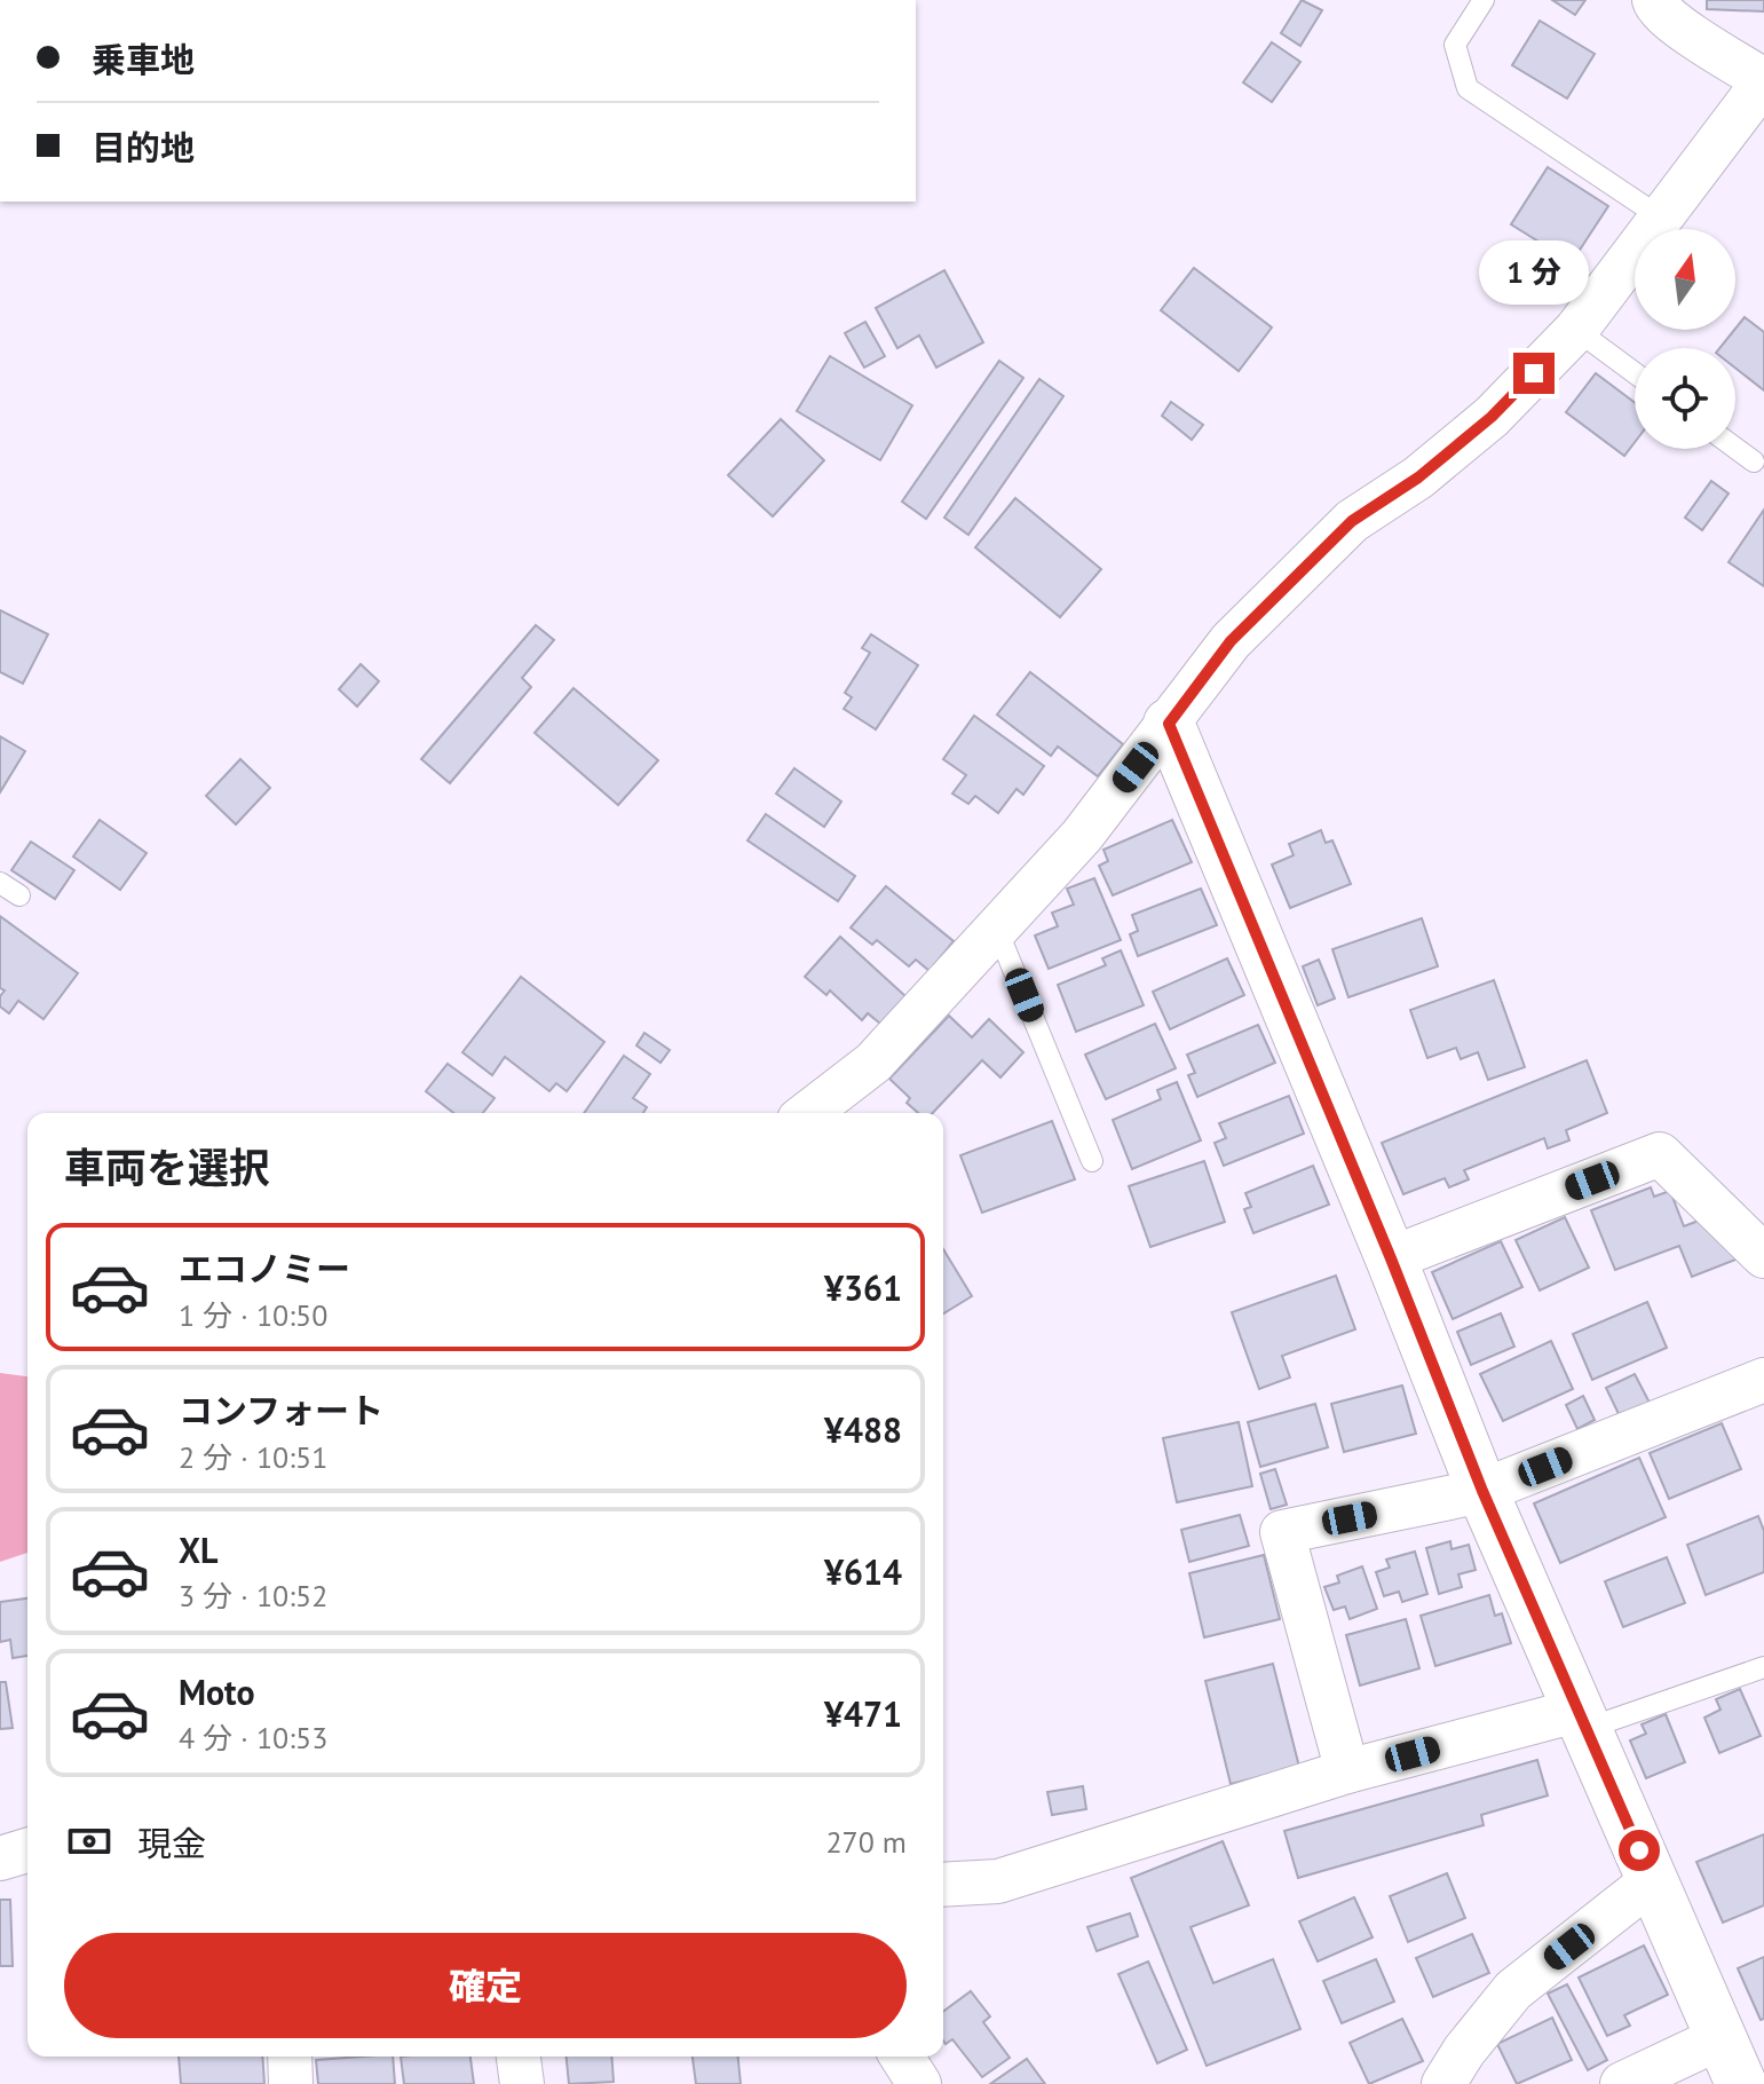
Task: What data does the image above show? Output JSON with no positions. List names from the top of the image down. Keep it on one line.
{"north":"top","page":{"banner":["乗車地","目的地"],"bubble":"1 分","heading":"車両を選択","list":[{"name":"エコノミー","note":"1 分 · 10:50","value":"¥361"},{"name":"コンフォート","note":"2 分 · 10:51","value":"¥488"},{"name":"XL","note":"3 分 · 10:52","value":"¥614"},{"name":"Moto","note":"4 分 · 10:53","value":"¥471"}],"pay":["現金","270 m"],"buttons":"確定"}}
